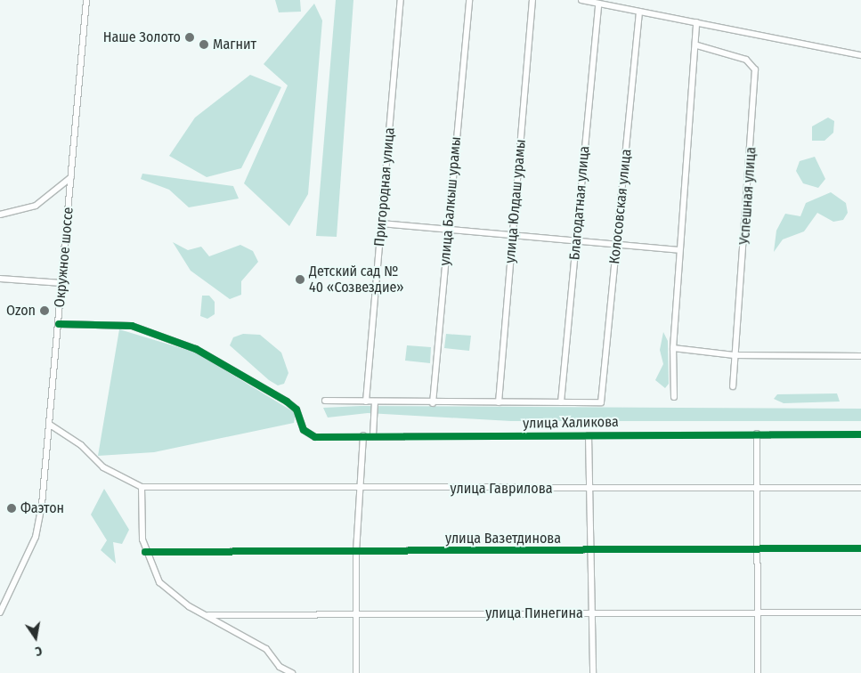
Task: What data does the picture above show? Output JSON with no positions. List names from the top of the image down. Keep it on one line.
{"streets":{"street":["Пригородная улица","Успешная улица","улица Балкыш урамы","улица Юлдаш урамы","Благодатная улица","Колосовская улица","Окружное шоссе","улица Халикова","улица Гаврилова","улица Вазетдинова","улица Пинегина"]},"crossings":[["Благодатная улица","Колосовская улица"],["Окружное шоссе","улица Халикова"]],"places":["Наше Золото","Магнит","Детский сад № 40 «Созвездие»","Ozon","Фаэтон"],"north":"bottom"}
